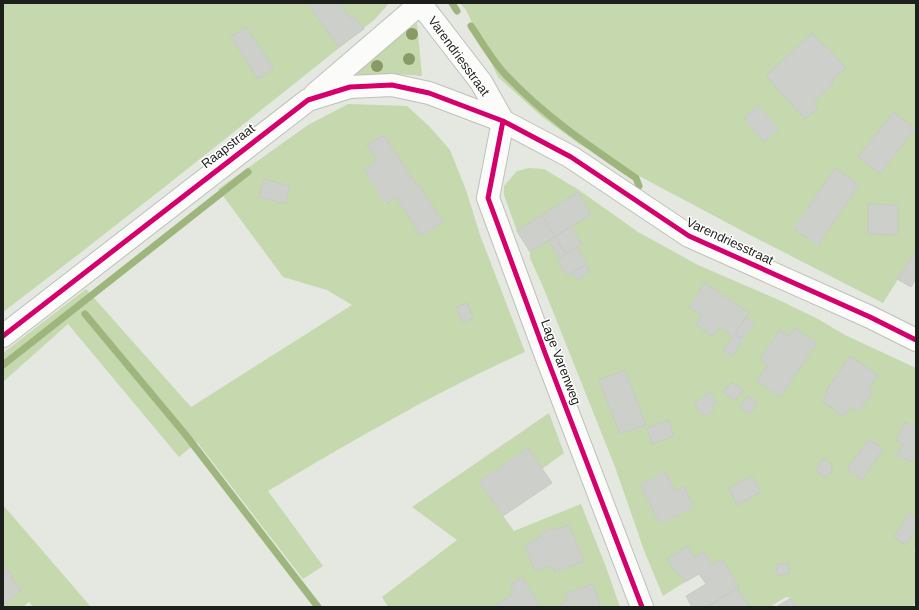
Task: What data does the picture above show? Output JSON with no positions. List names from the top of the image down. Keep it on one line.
{"streets":{"street":["Varendriesstraat","Raapstraat","Lage Varenweg"]},"crossings":[["Varendriesstraat","Raapstraat"],["Varendriesstraat","Lage Varenweg"],["Raapstraat","Lage Varenweg"]]}
